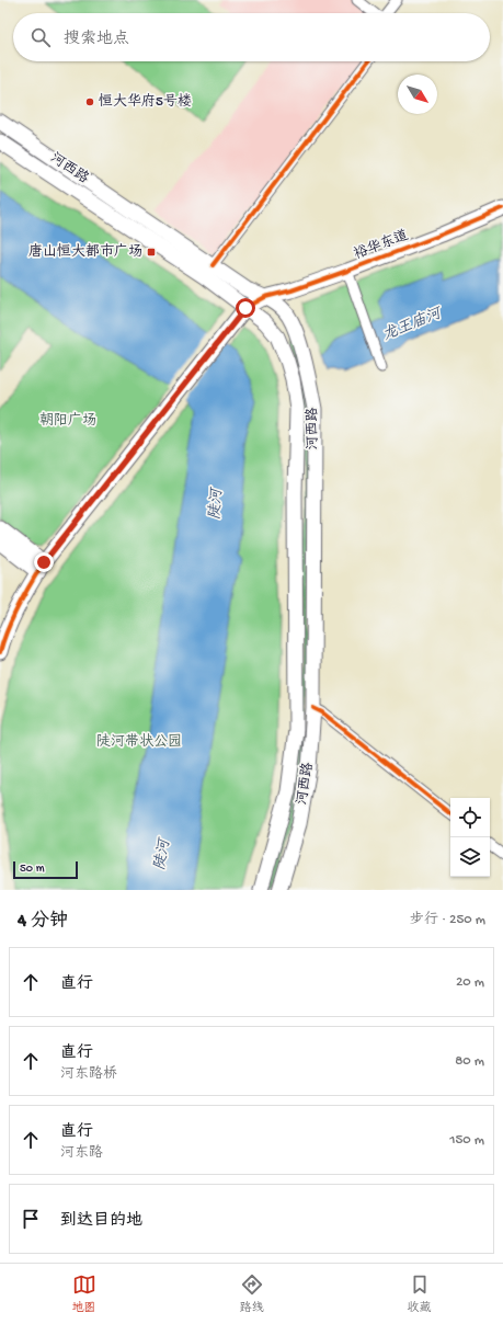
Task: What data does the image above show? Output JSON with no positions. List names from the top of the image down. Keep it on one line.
{"streets":{"main road":["河西路","裕华东道"]},"crossings":[["河西路","裕华东道"]],"water":["龙王庙河","陡河"],"parks":["朝阳广场","陡河带状公园"],"places":{"other":["恒大华府5号楼"],"transit":["唐山恒大都市广场"]},"scale_bar":"50 m","north":"bottom right","page":{"search":"搜索地点","scale":"50 m","heading":["4 分钟","步行 · 250 m"],"list":[["直行","20 m"],["直行","河东路桥","80 m"],["直行","河东路","150 m"],"到达目的地"],"nav":["地图","路线","收藏"]}}
